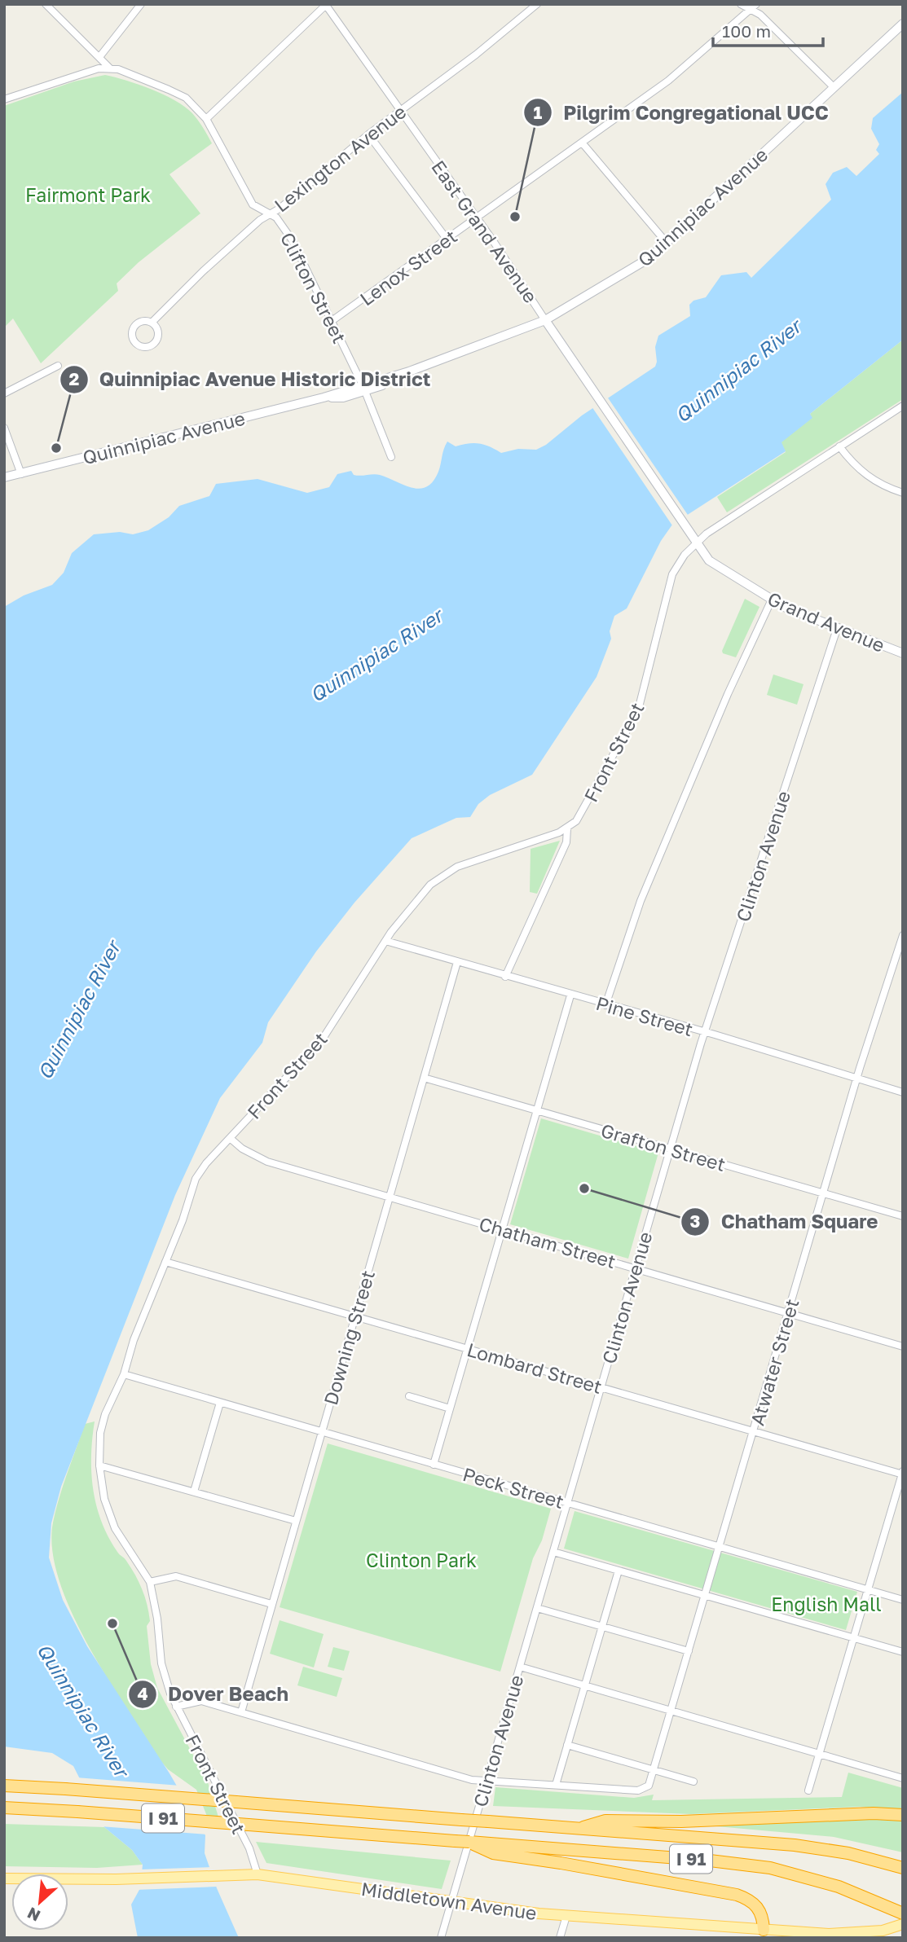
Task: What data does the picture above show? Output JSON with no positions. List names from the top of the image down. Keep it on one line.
{"streets":{"highway":["I 91"],"main road":["Quinnipiac Avenue","East Grand Avenue","Grand Avenue","Middletown Avenue"],"street":["Lexington Avenue","Lenox Street","Clifton Street","Front Street","Clinton Avenue","Pine Street","Grafton Street","Chatham Street","Downing Street","Atwater Street","Lombard Street","Peck Street"]},"crossings":[["Lexington Avenue","East Grand Avenue"],["Lexington Avenue","Clifton Street"],["Quinnipiac Avenue","East Grand Avenue"],["Quinnipiac Avenue","Clifton Street"],["East Grand Avenue","Lenox Street"],["East Grand Avenue","Grand Avenue"],["Lenox Street","Clifton Street"],["Grand Avenue","Front Street"],["Grand Avenue","Clinton Avenue"],["Front Street","Pine Street"],["Front Street","Chatham Street"],["Front Street","Lombard Street"],["Front Street","Peck Street"],["Front Street","Middletown Avenue"],["Clinton Avenue","Pine Street"],["Clinton Avenue","Grafton Street"],["Clinton Avenue","Chatham Street"],["Clinton Avenue","Lombard Street"],["Clinton Avenue","Peck Street"],["Clinton Avenue","Middletown Avenue"],["Pine Street","Downing Street"],["Pine Street","Atwater Street"],["Grafton Street","Downing Street"],["Grafton Street","Atwater Street"],["Chatham Street","Downing Street"],["Chatham Street","Atwater Street"],["Downing Street","Lombard Street"],["Downing Street","Peck Street"],["Atwater Street","Lombard Street"],["Atwater Street","Peck Street"]],"water":["Quinnipiac River"],"parks":["Fairmont Park","Clinton Park","English Mall"],"places":["Pilgrim Congregational UCC","Quinnipiac Avenue Historic District","Chatham Square","Dover Beach"],"scale_bar":"100 m","north":"bottom left"}
